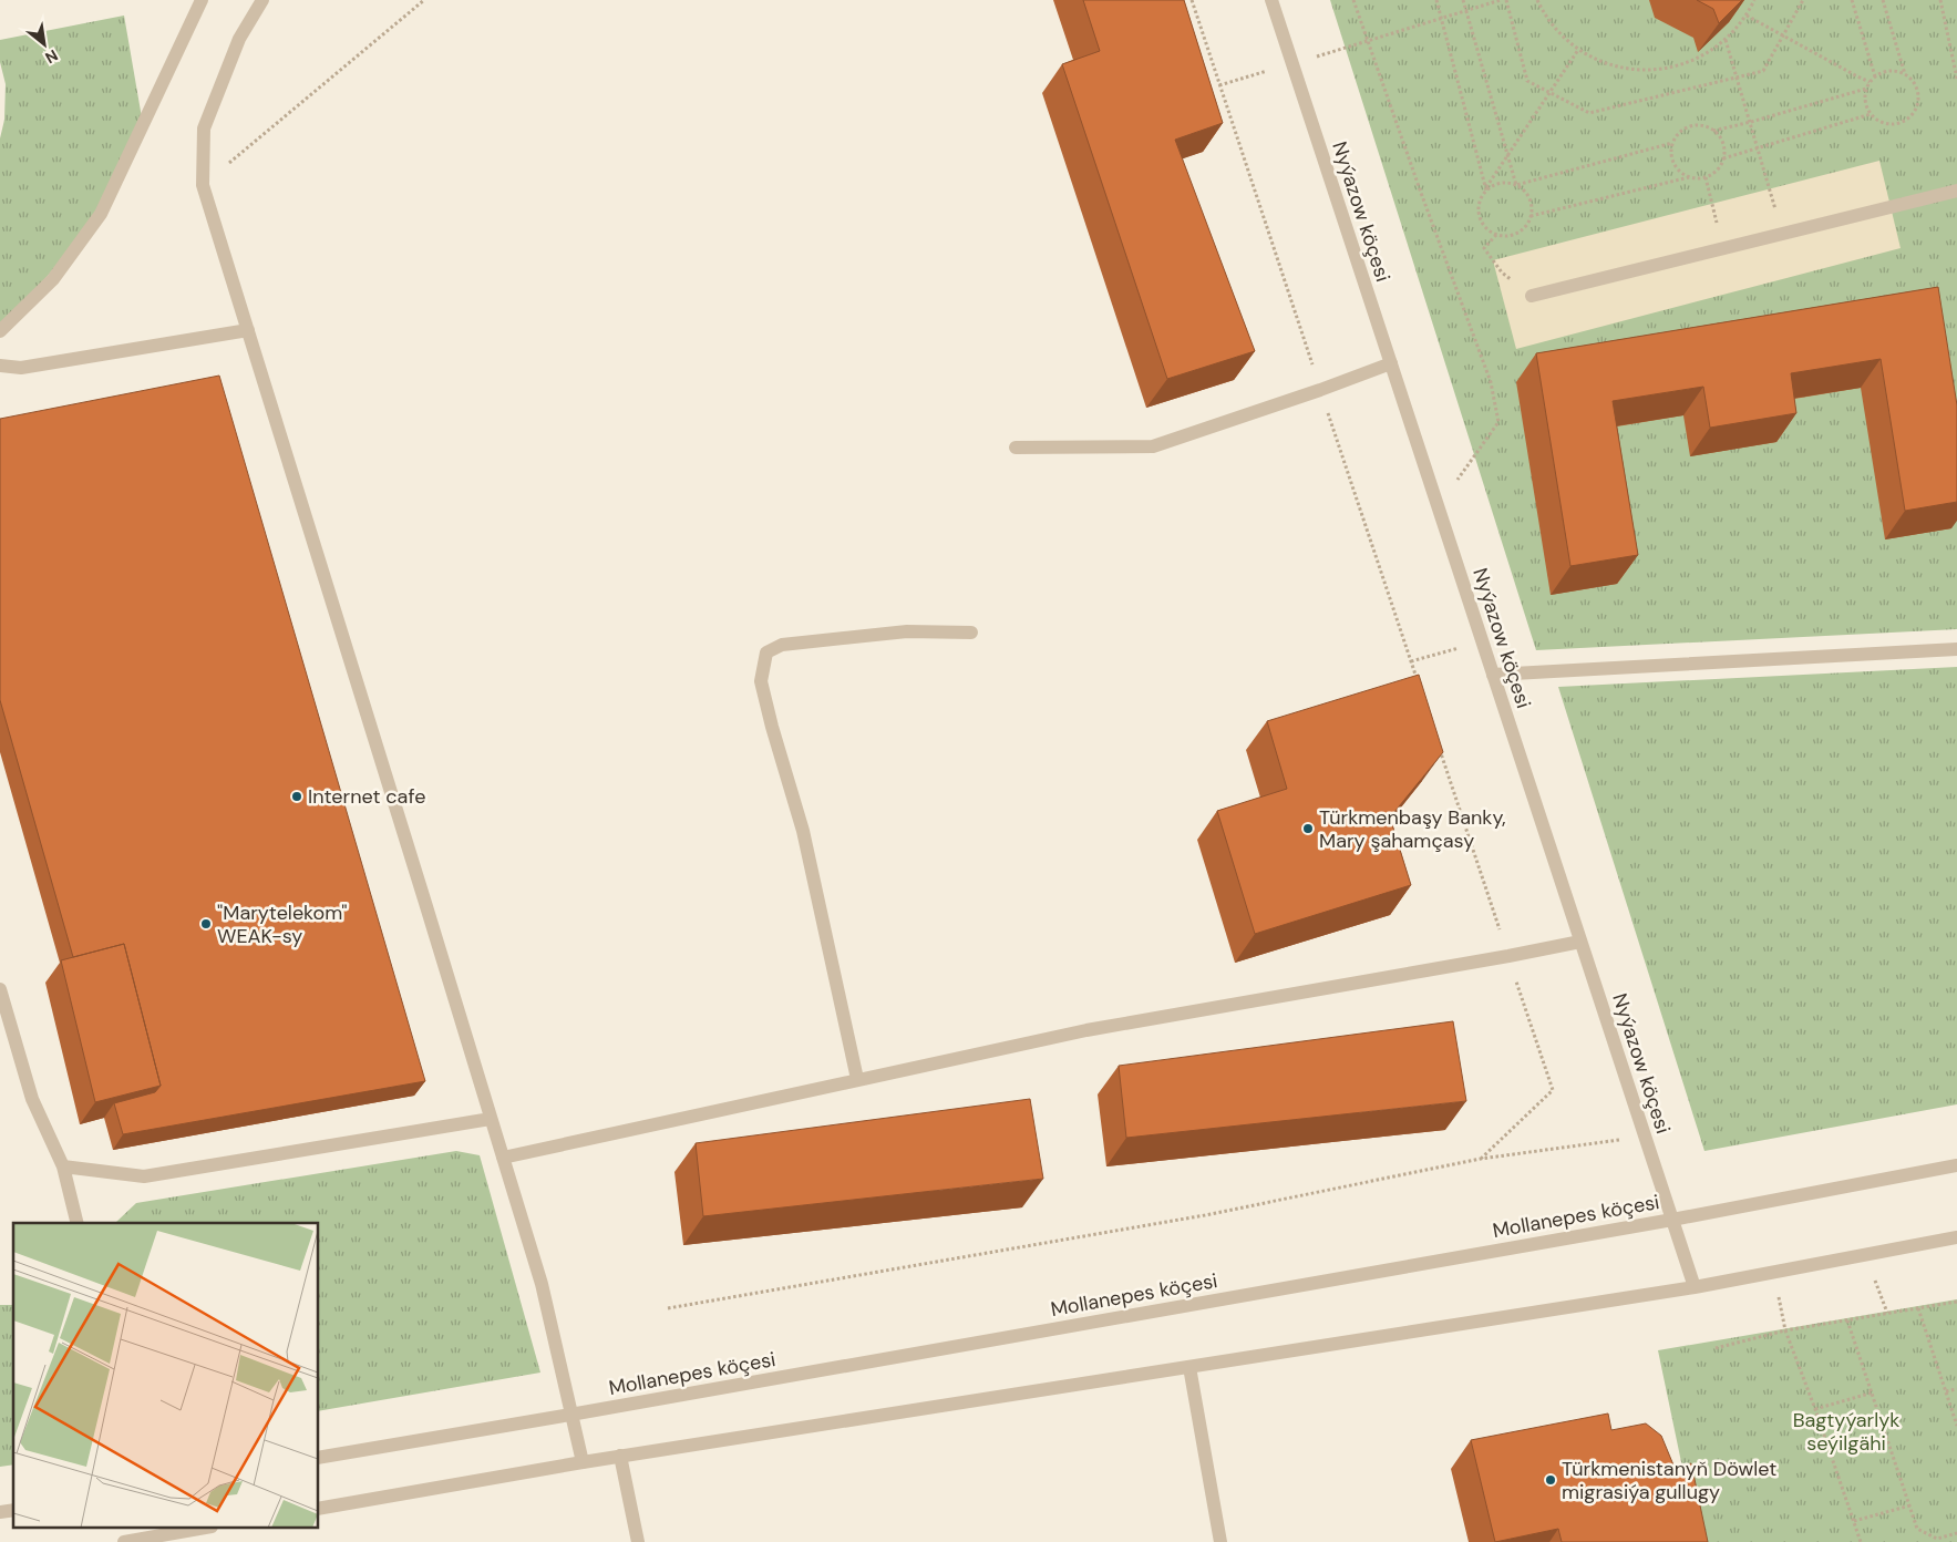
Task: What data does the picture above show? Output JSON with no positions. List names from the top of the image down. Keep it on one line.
{"streets":{"street":["Nyýazow köçesi","Mollanepes köçesi"]},"crossings":[["Nyýazow köçesi","Mollanepes köçesi"]],"parks":["Bagtyýarlyk seýilgähi"],"places":["Internet cafe","Türkmenbaşy Banky, Mary şahamçasy","\"Marytelekom\" WEAK-sy","Türkmenistanyň Döwlet migrasiýa gullugy"],"north":"bottom right"}
